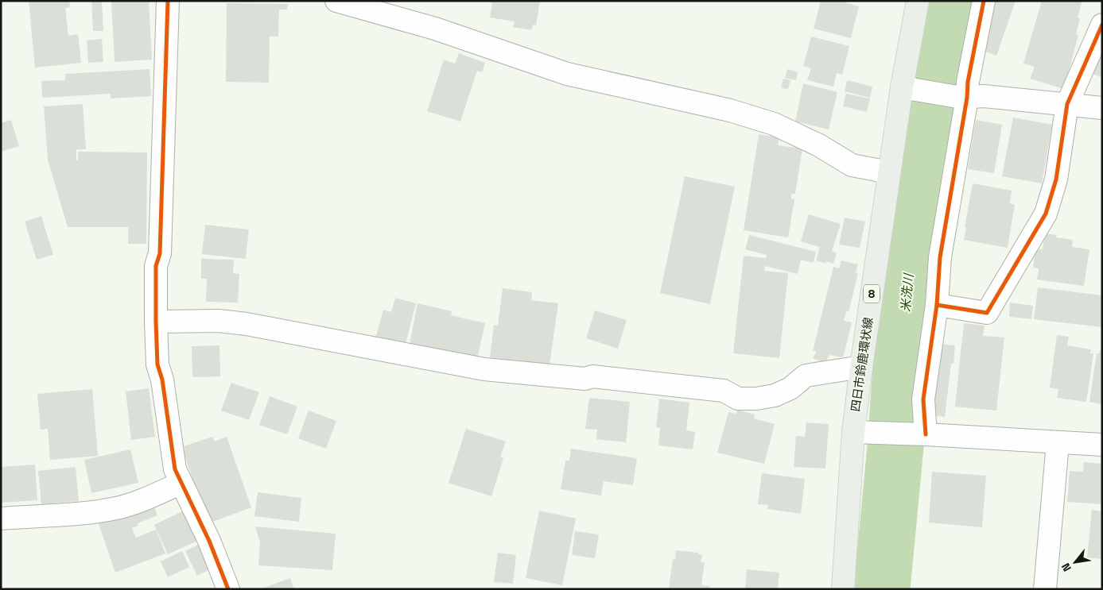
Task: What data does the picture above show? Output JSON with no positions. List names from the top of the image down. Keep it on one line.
{"streets":{"main road":["8","四日市鈴鹿環状線"]},"water":["米洗川"],"north":"bottom left"}
